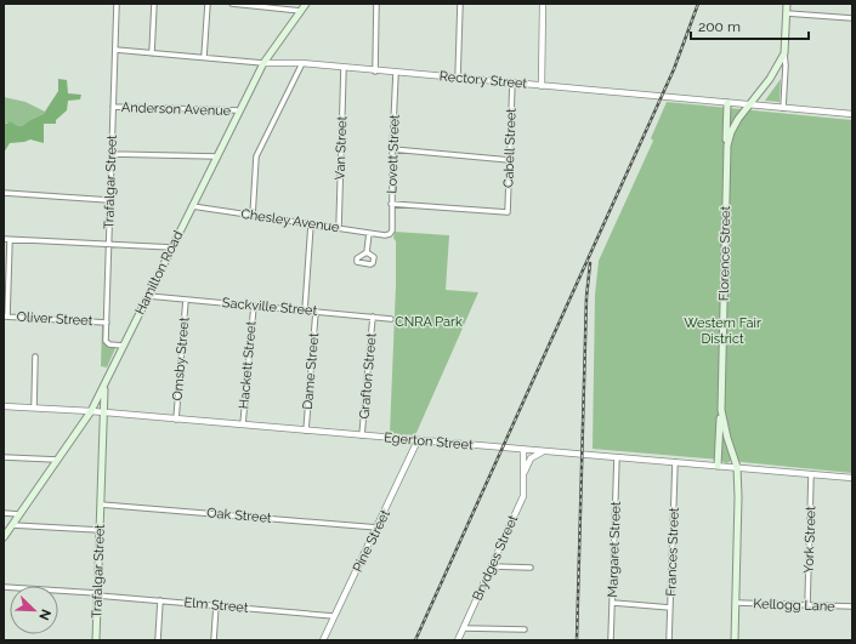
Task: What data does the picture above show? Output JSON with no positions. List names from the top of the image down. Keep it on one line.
{"streets":{"main road":["Trafalgar Street","Florence Street","Hamilton Road"],"street":["Rectory Street","Anderson Avenue","Van Street","Cabell Street","Lovett Street","Chesley Avenue","Sackville Street","Oliver Street","Omsby Street","Hackett Street","Dame Street","Grafton Street","Egerton Street","Oak Street","York Street","Pine Street","Margaret Street","Frances Street","Brydges Street","Elm Street","Kellogg Lane"]},"crossings":[["Rectory Street","Van Street"],["Rectory Street","Cabell Street"],["Rectory Street","Lovett Street"],["Rectory Street","Trafalgar Street"],["Rectory Street","Florence Street"],["Rectory Street","Hamilton Road"],["Anderson Avenue","Trafalgar Street"],["Anderson Avenue","Hamilton Road"],["Van Street","Chesley Avenue"],["Cabell Street","Lovett Street"],["Lovett Street","Chesley Avenue"],["Trafalgar Street","Hamilton Road"],["Trafalgar Street","Oliver Street"],["Trafalgar Street","Egerton Street"],["Trafalgar Street","Oak Street"],["Trafalgar Street","Elm Street"],["Chesley Avenue","Hamilton Road"],["Florence Street","Egerton Street"],["Florence Street","Kellogg Lane"],["Hamilton Road","Sackville Street"],["Hamilton Road","Egerton Street"],["Sackville Street","Omsby Street"],["Sackville Street","Hackett Street"],["Sackville Street","Dame Street"],["Sackville Street","Grafton Street"],["Omsby Street","Egerton Street"],["Hackett Street","Egerton Street"],["Dame Street","Egerton Street"],["Grafton Street","Egerton Street"],["Egerton Street","York Street"],["Egerton Street","Pine Street"],["Egerton Street","Margaret Street"],["Egerton Street","Frances Street"],["Egerton Street","Brydges Street"],["Oak Street","Pine Street"],["York Street","Kellogg Lane"],["Pine Street","Elm Street"]],"parks":["CNRA Park","Western Fair District"],"scale_bar":"200 m","north":"bottom right"}
